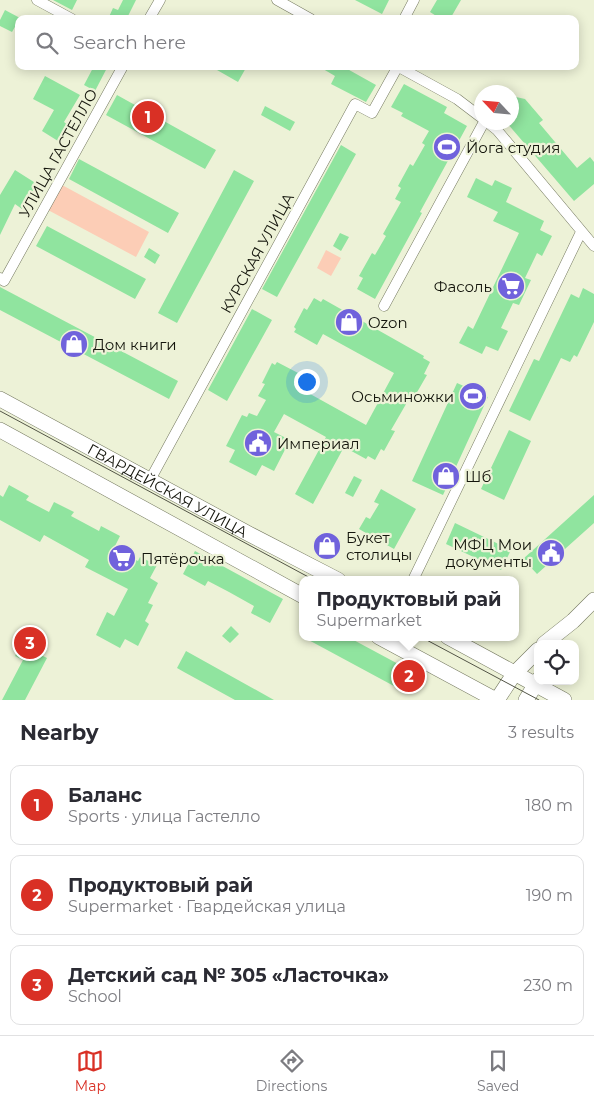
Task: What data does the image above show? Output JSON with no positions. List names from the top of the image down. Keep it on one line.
{"streets":{"main road":["ГВАРДЕЙСКАЯ УЛИЦА"],"street":["УЛИЦА ГАСТЕЛЛО","КУРСКАЯ УЛИЦА"]},"crossings":[["КУРСКАЯ УЛИЦА","ГВАРДЕЙСКАЯ УЛИЦА"]],"places":{"sports":["Йога студия","Осьминожки"],"supermarket":["Фасоль","Пятёрочка"],"shop":["Ozon","Дом книги","Шб","Букет столицы"],"public building":["Империал","МФЦ Мои документы"]},"north":"top left","page":{"search":"Search here","pins":["1","3","2"],"popup":["Продуктовый рай","Supermarket"],"heading":["Nearby","3 results"],"list":[{"mark":"1","name":"Баланс","note":"Sports · улица Гастелло","value":"180 m"},{"mark":"2","name":"Продуктовый рай","note":"Supermarket · Гвардейская улица","value":"190 m"},{"mark":"3","name":"Детский сад № 305 «Ласточка»","note":"School","value":"230 m"}],"nav":["Map","Directions","Saved"]}}
